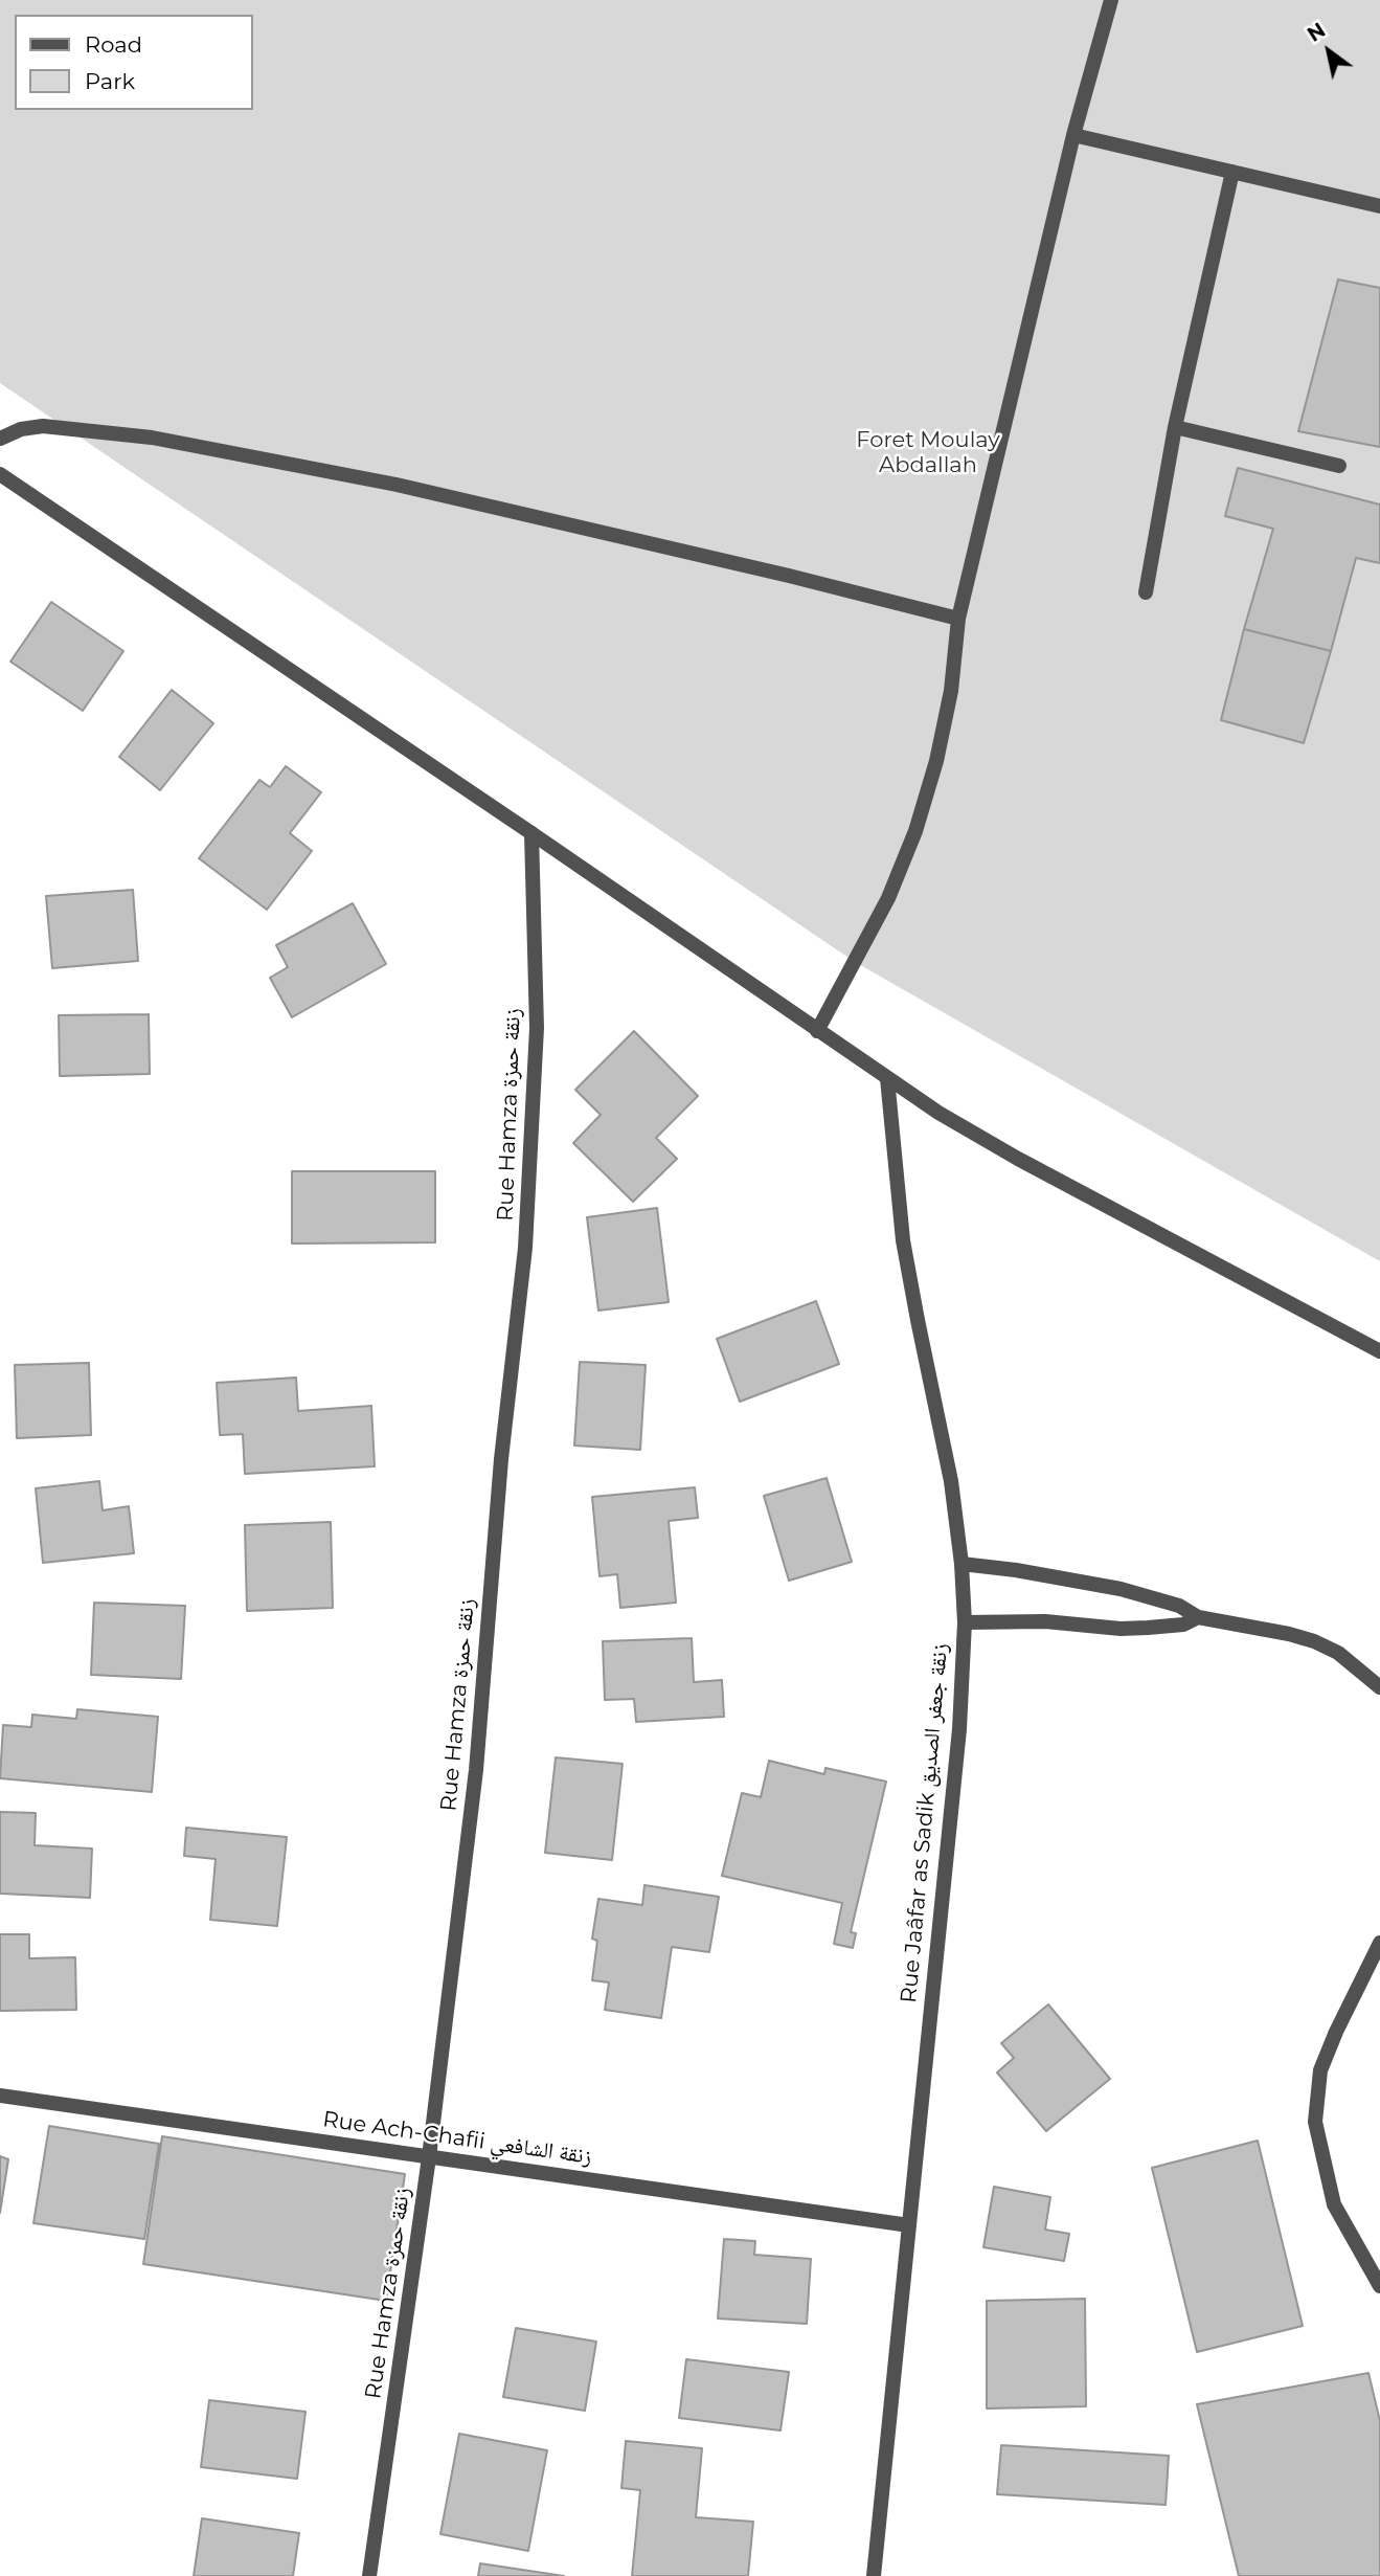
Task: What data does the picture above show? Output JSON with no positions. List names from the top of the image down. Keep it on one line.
{"streets":{"street":["Rue Hamza زنقة حمزة","Rue Jaâfar as Sadik زنقة جعفر الصديق","Rue Ach-Chafii زنقة الشافعي"]},"crossings":[["Rue Hamza زنقة حمزة","Rue Ach-Chafii زنقة الشافعي"],["Rue Jaâfar as Sadik زنقة جعفر الصديق","Rue Ach-Chafii زنقة الشافعي"]],"parks":["Foret Moulay Abdallah"],"legend":["Road","Park"],"north":"top left"}
